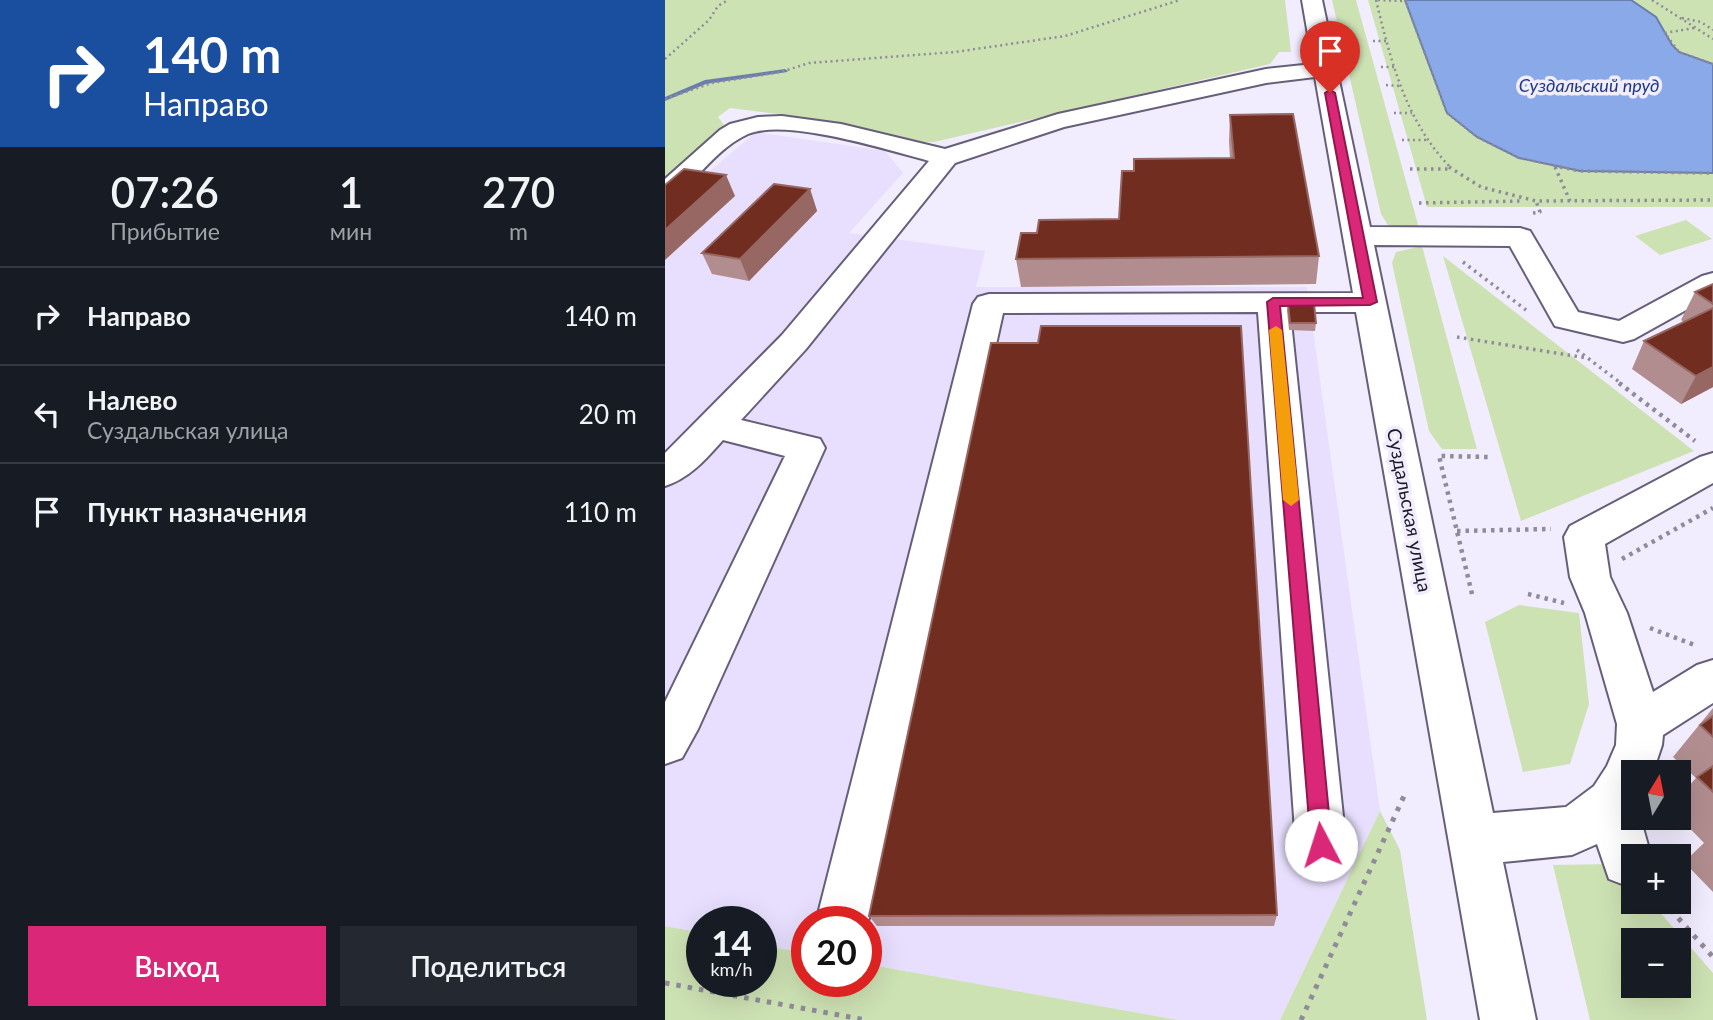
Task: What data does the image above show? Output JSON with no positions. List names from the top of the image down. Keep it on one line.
{"streets":{"street":["Суздальская улица"]},"water":["Суздальский пруд"],"north":"top","page":{"turn":["140 m","Направо"],"eta":["07:26","Прибытие","1","мин","270","m"],"list":[{"name":"Направо","value":"140 m"},{"name":"Налево","note":"Суздальская улица","value":"20 m"},{"name":"Пункт назначения","value":"110 m"}],"map_buttons":["+","−"],"speed":"14 km/h","limit":"20","buttons":["Выход","Поделиться"]}}
